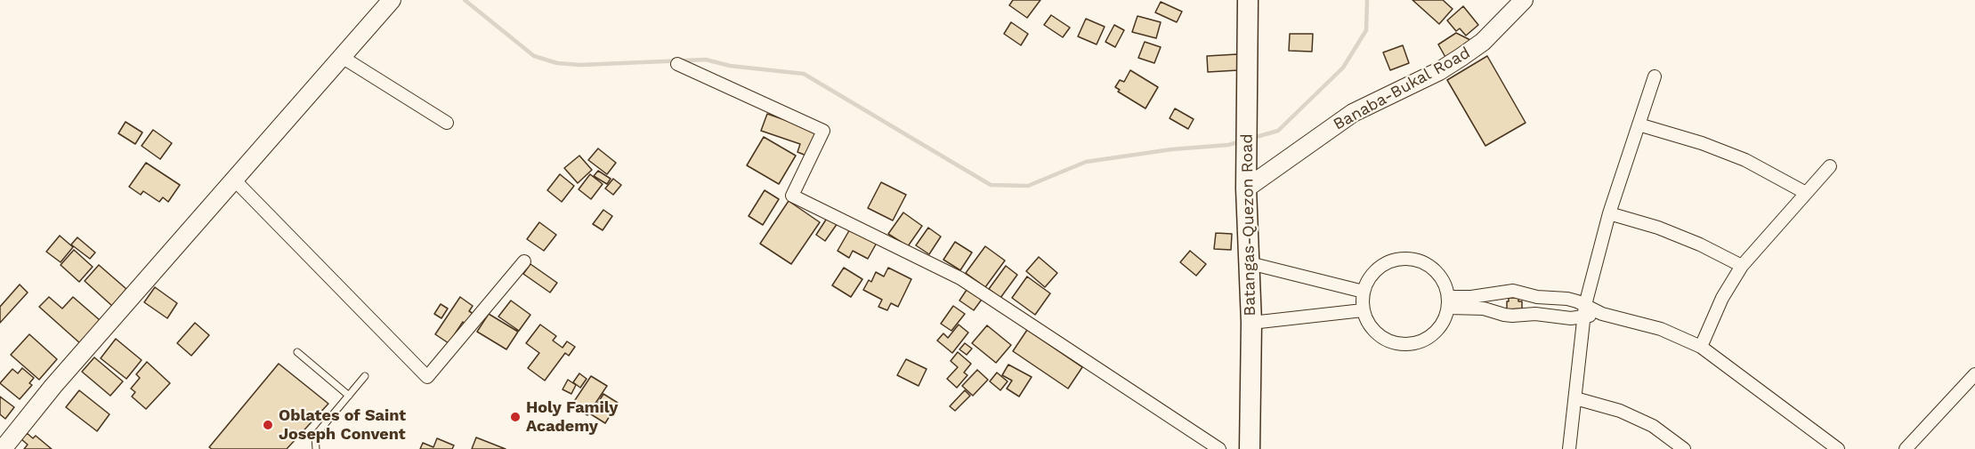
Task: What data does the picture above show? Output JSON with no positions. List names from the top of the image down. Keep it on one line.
{"streets":{"main road":["Batangas-Quezon Road"],"street":["Banaba-Bukal Road"]},"crossings":[["Banaba-Bukal Road","Batangas-Quezon Road"]],"places":["Holy Family Academy","Oblates of Saint Joseph Convent"]}
